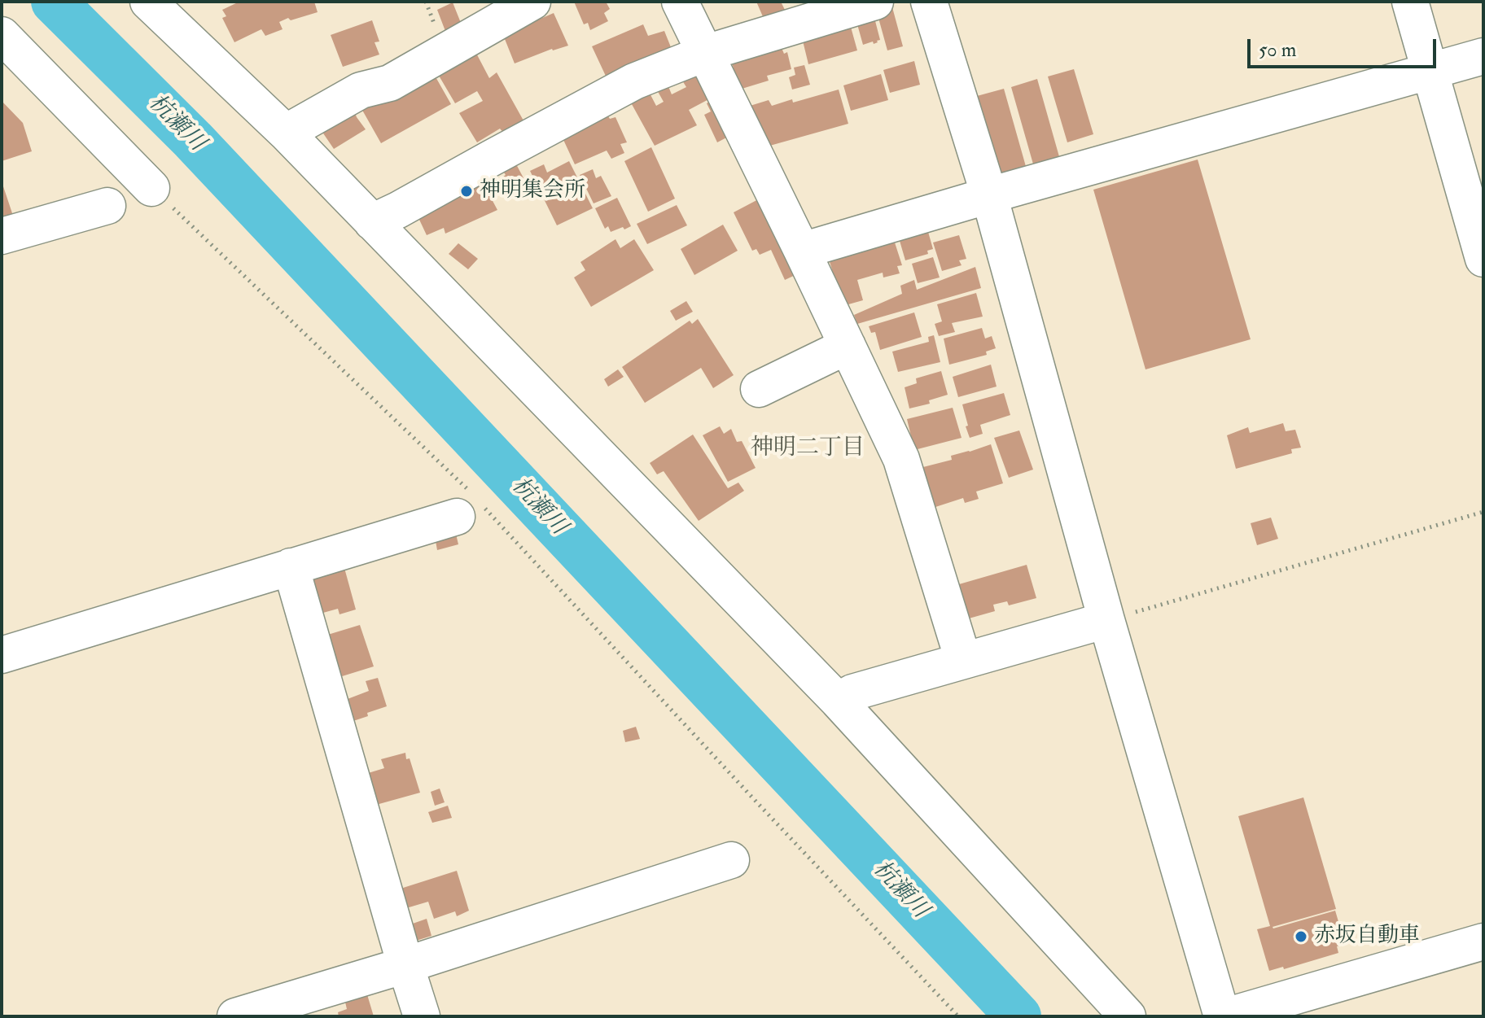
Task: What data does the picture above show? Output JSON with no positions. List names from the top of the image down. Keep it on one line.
{"districts":["神明二丁目"],"water":["杭瀬川"],"places":["神明集会所","赤坂自動車"],"scale_bar":"50 m"}
